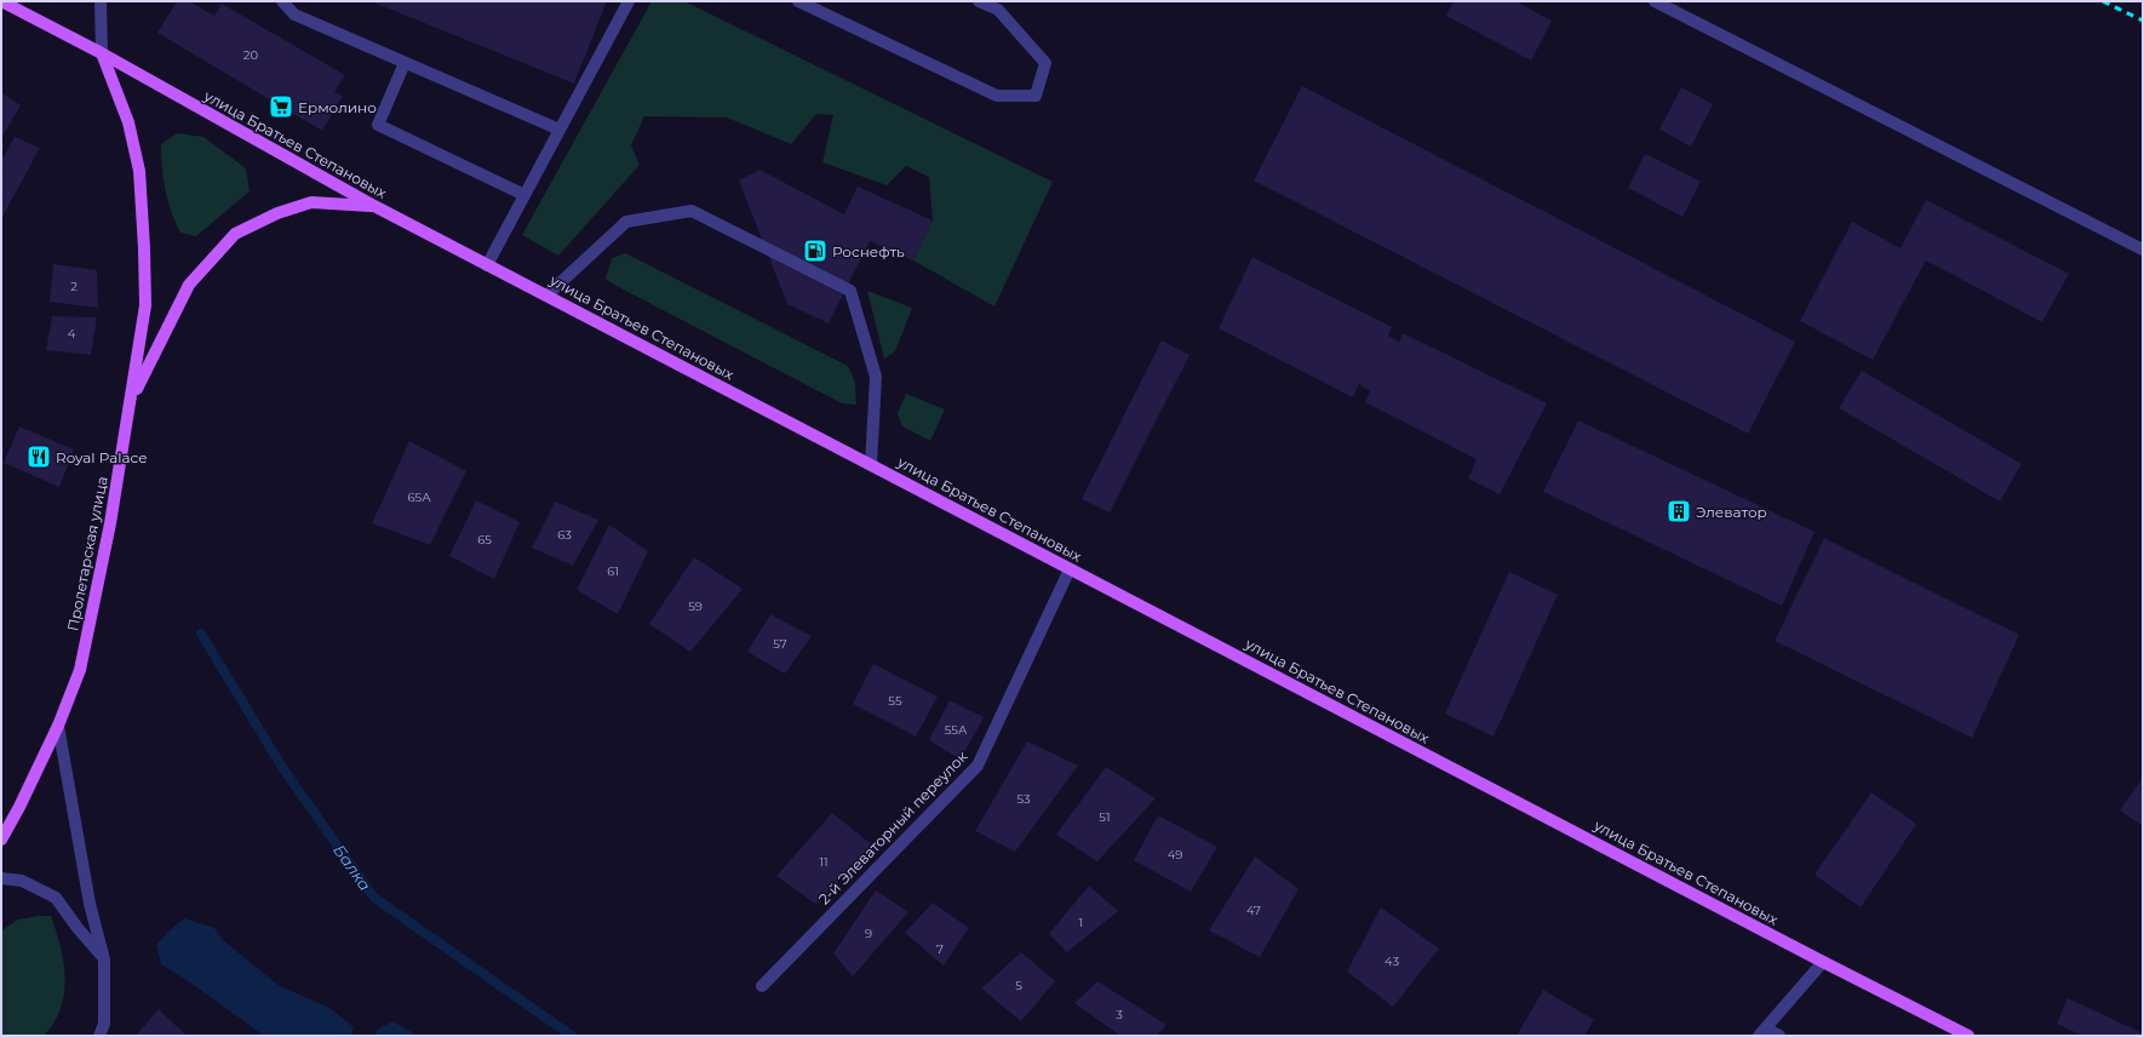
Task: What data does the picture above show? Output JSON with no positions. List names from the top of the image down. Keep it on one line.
{"streets":{"main road":["улица Братьев Степановых","Пролетарская улица"],"street":["2-й Элеваторный переулок"]},"crossings":[["улица Братьев Степановых","Пролетарская улица"],["улица Братьев Степановых","2-й Элеваторный переулок"]],"water":["Балка"],"places":{"supermarket":["Ермолино"],"fuel station":["Роснефть"],"restaurant":["Royal Palace"],"building":["Элеватор"]},"house_numbers":["20","2","4","65А","63","65","61","59","57","55","55А","53","51","49","11","47","1","9","7","43","5","3"]}
